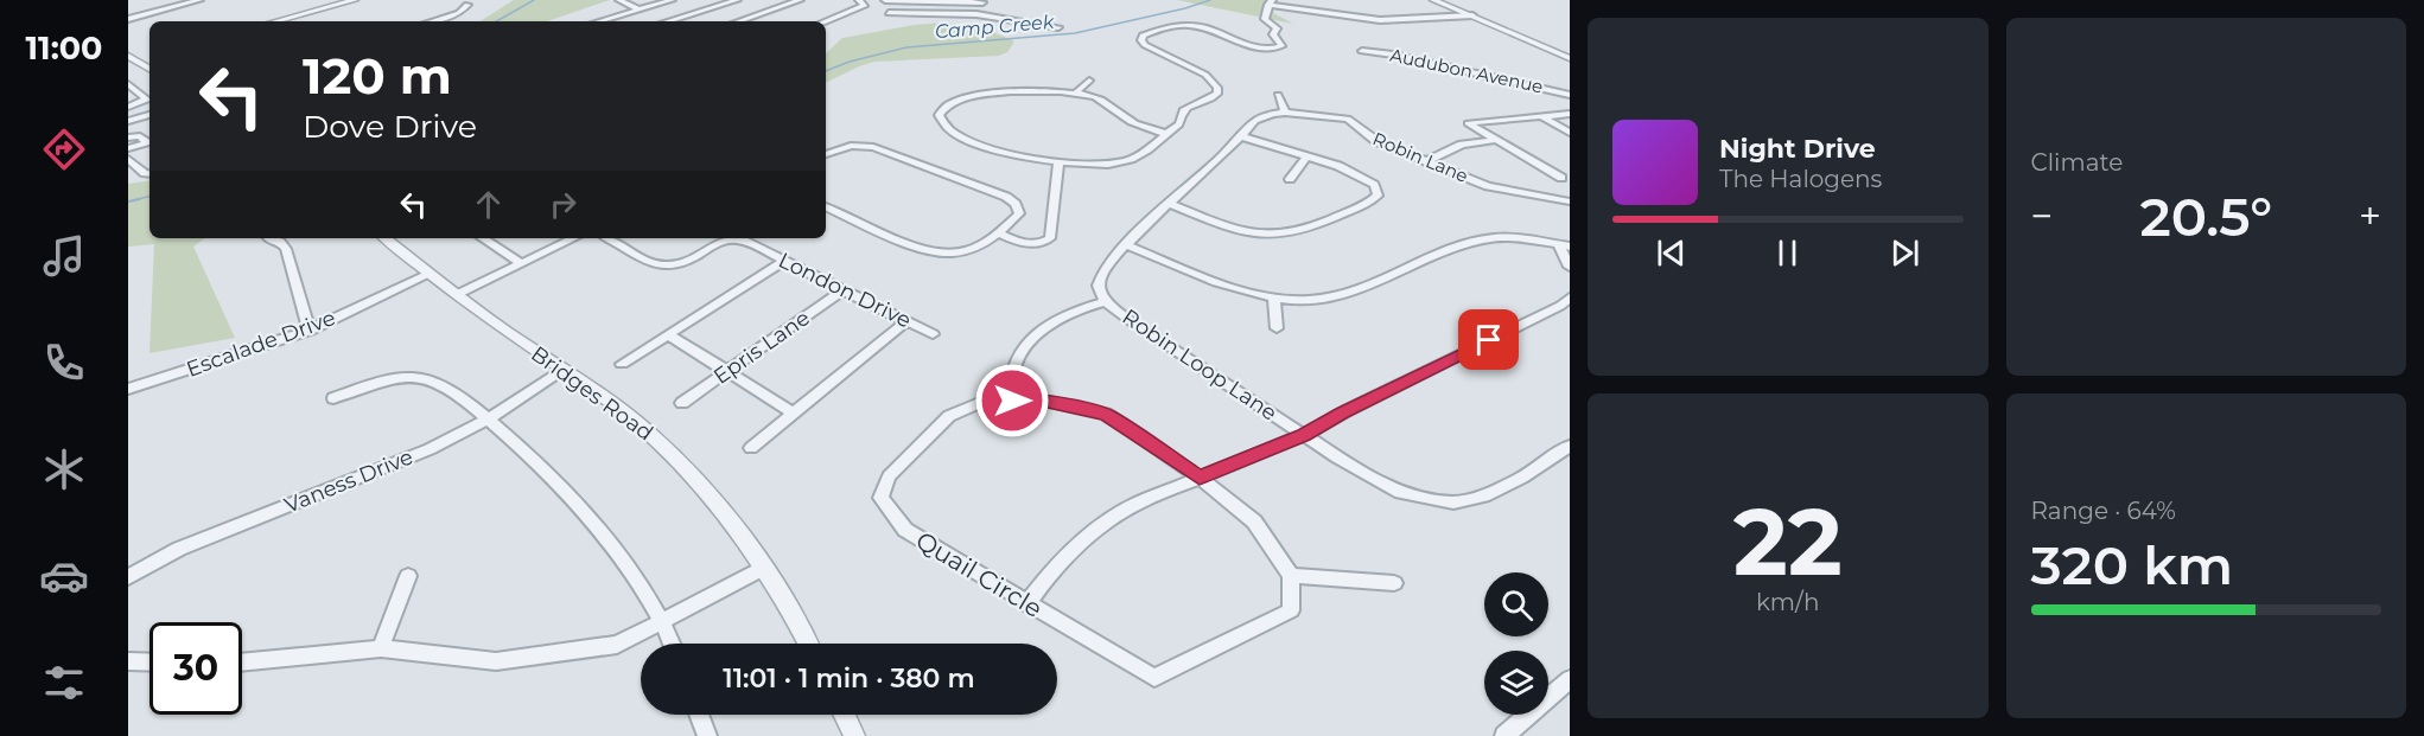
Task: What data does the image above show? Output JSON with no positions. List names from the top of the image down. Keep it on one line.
{"streets":{"street":["Audubon Avenue","Robin Lane","London Drive","Escalade Drive","Epris Lane","Robin Loop Lane","Bridges Road","Vaness Drive","Quail Circle"]},"crossings":[["Robin Lane","Robin Loop Lane"],["London Drive","Epris Lane"],["Escalade Drive","Bridges Road"],["Bridges Road","Vaness Drive"]],"water":["Camp Creek"],"page":{"tabs":"11:00","tile":["Climate",["22","km/h"],["Range · 64%","320 km"]],"turn":["120 m","Dove Drive"],"song":["Night Drive","The Halogens"],"heat":["−","20.5°","+"],"limit":"30","trip":"11:01 · 1 min · 380 m"}}
